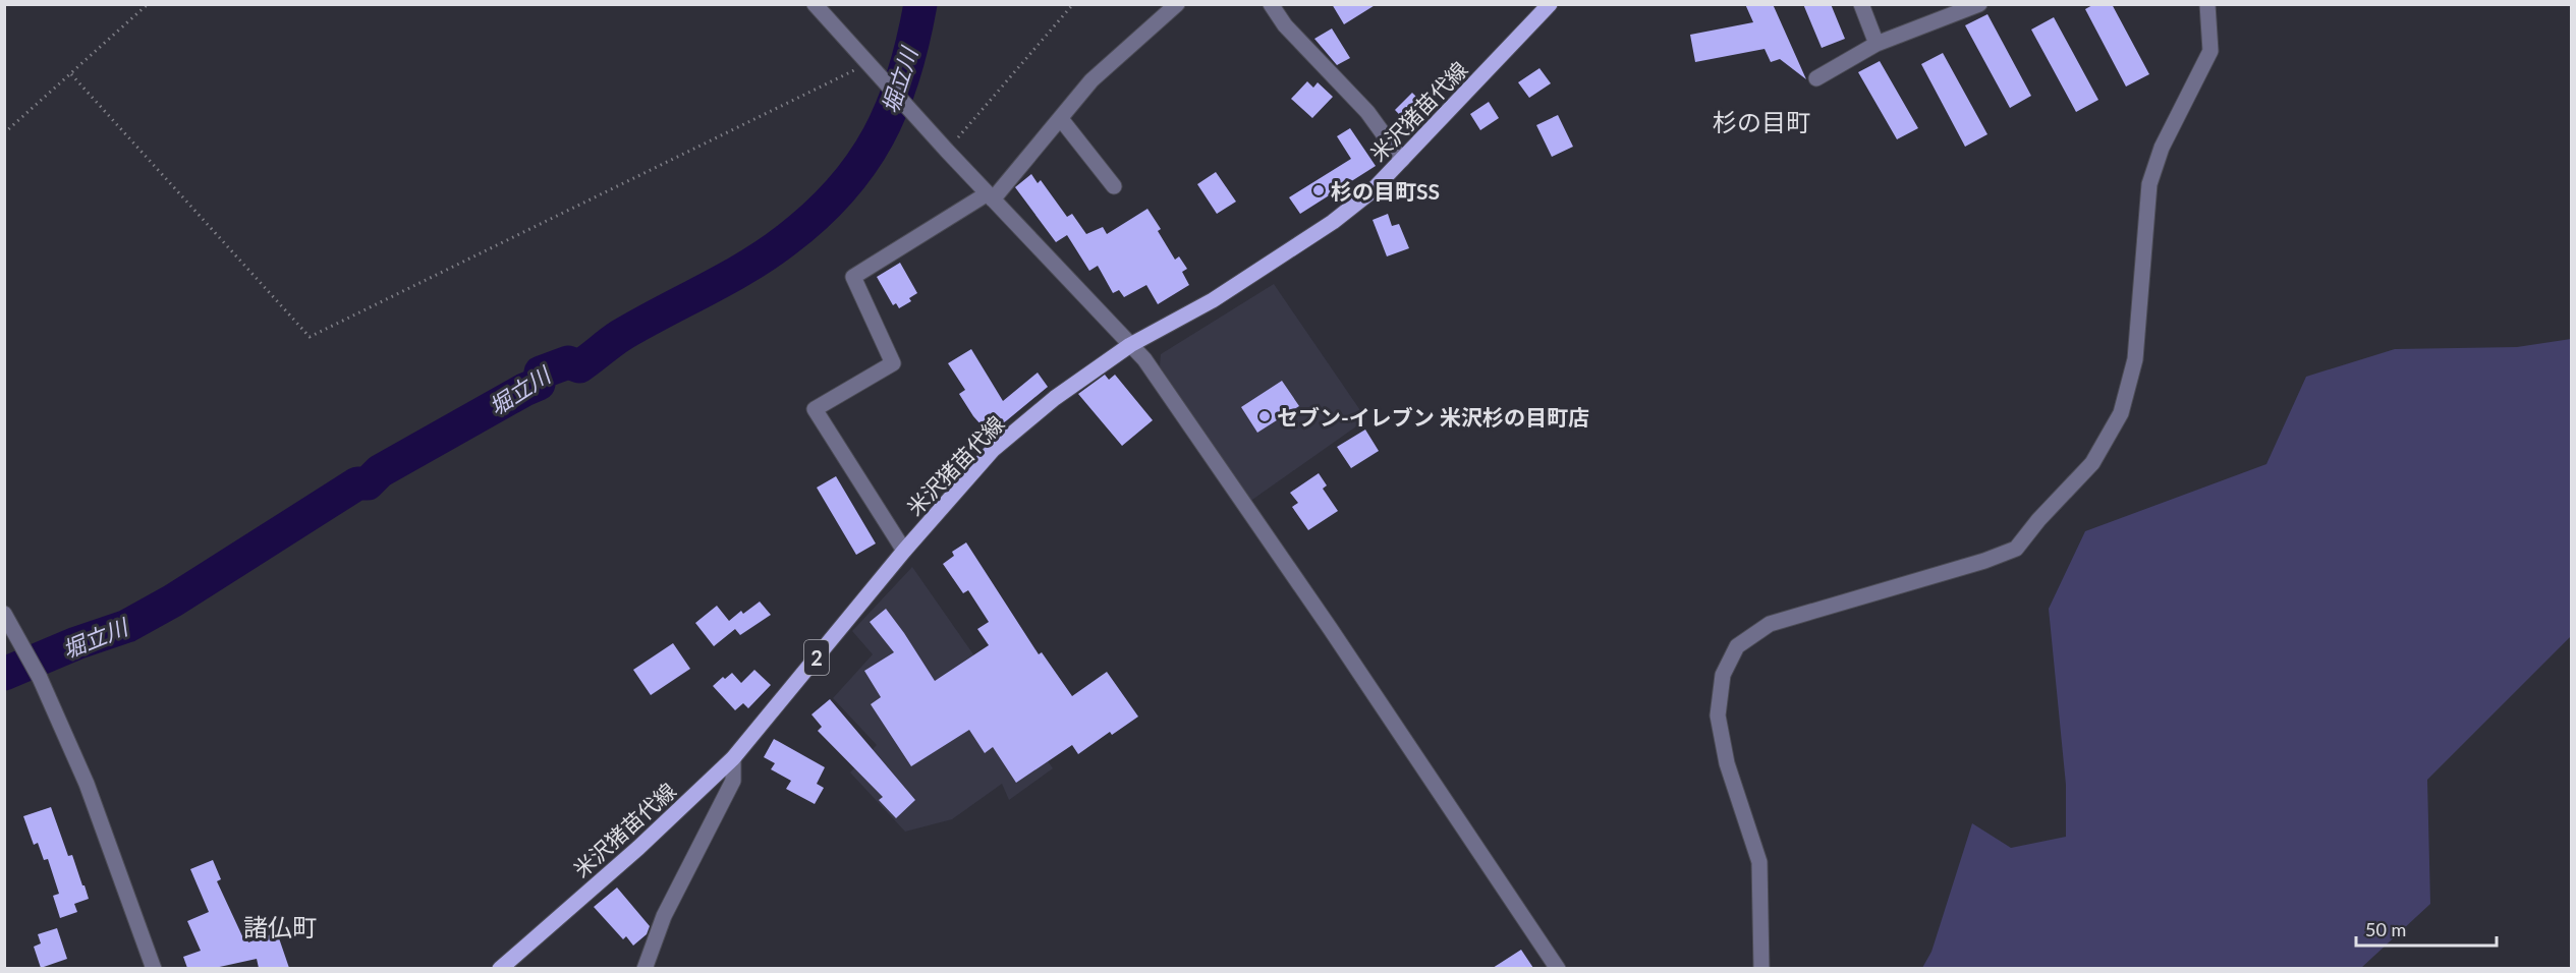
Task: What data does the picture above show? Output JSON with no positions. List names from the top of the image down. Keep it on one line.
{"streets":{"main road":["米沢猪苗代線","2"]},"districts":["杉の目町","諸仏町"],"water":["堀立川"],"places":["杉の目町SS","セブン-イレブン 米沢杉の目町店"],"scale_bar":"50 m"}
